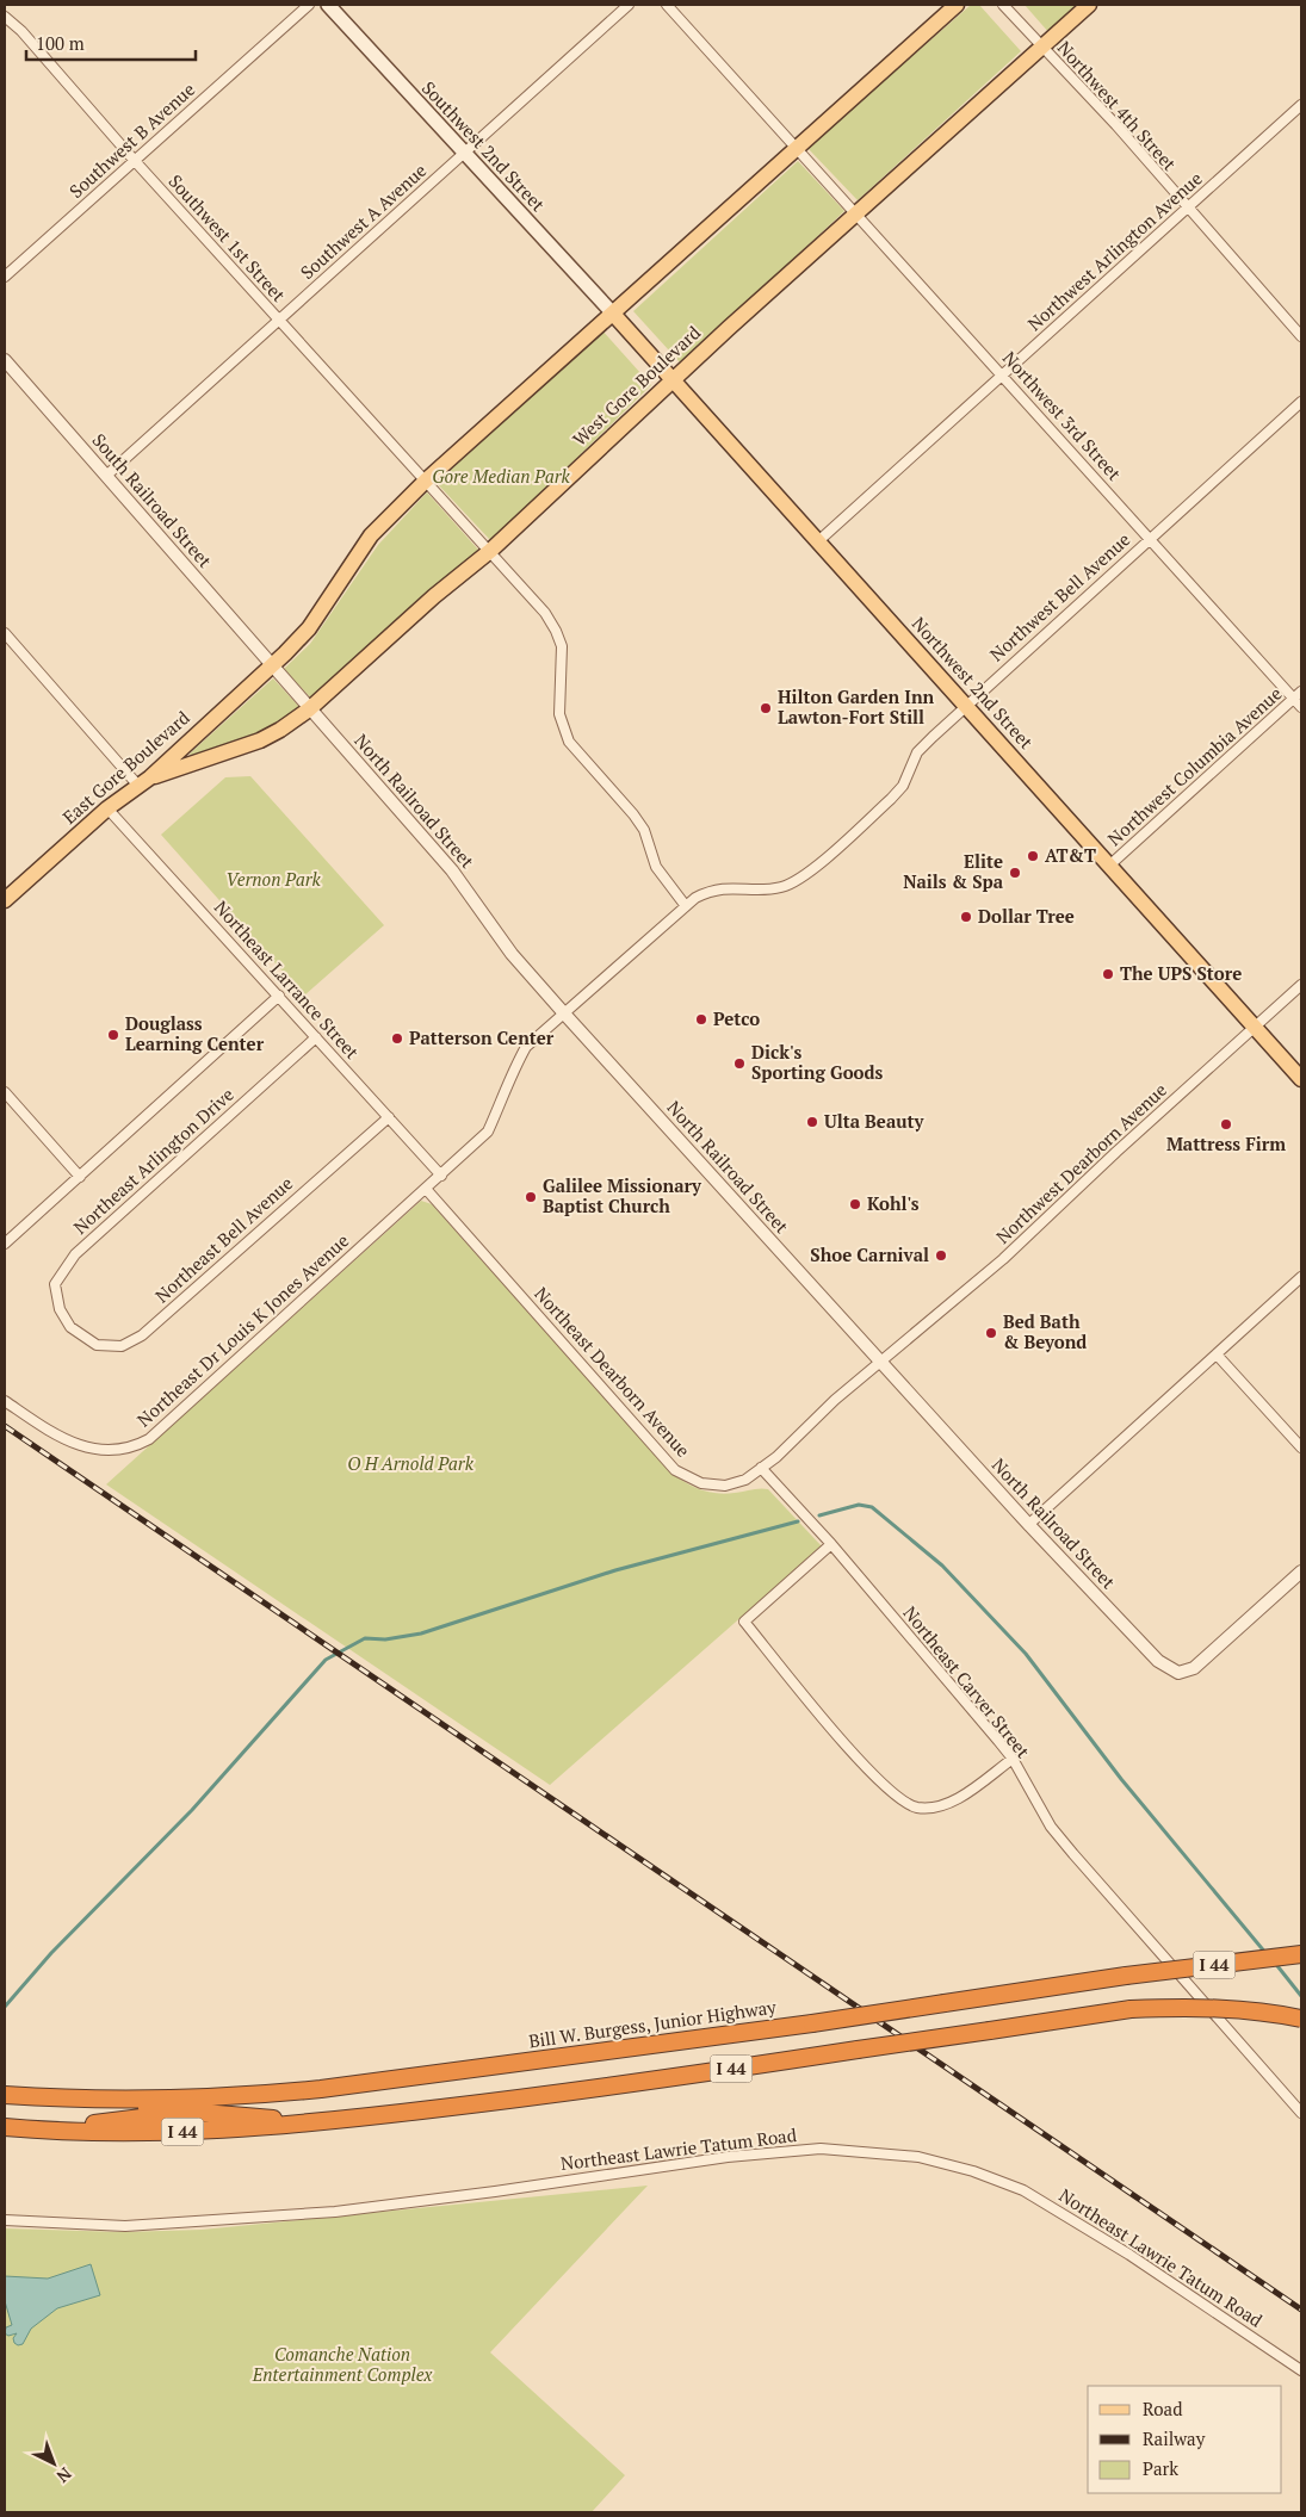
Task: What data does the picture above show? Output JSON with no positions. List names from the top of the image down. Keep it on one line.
{"streets":{"highway":["I 44","Bill W. Burgess, Junior Highway"],"main road":["Southwest 2nd Street","West Gore Boulevard","Northwest 2nd Street","East Gore Boulevard"],"street":["Northwest 4th Street","Southwest B Avenue","Southwest A Avenue","Southwest 1st Street","Northwest Arlington Avenue","Northwest 3rd Street","South Railroad Street","Northwest Bell Avenue","Northwest Columbia Avenue","North Railroad Street","Northeast Larrance Street","Northeast Arlington Drive","Northwest Dearborn Avenue","Northeast Bell Avenue","Northeast Dr Louis K Jones Avenue","Northeast Dearborn Avenue","Northeast Carver Street","Northeast Lawrie Tatum Road"]},"crossings":[["Northwest 4th Street","Northwest Arlington Avenue"],["Northwest 4th Street","West Gore Boulevard"],["Southwest B Avenue","Southwest 1st Street"],["Southwest 2nd Street","Southwest A Avenue"],["Southwest 2nd Street","Northwest 2nd Street"],["Southwest A Avenue","Southwest 1st Street"],["Southwest A Avenue","South Railroad Street"],["Southwest 1st Street","West Gore Boulevard"],["Southwest 1st Street","Northwest Bell Avenue"],["Northwest Arlington Avenue","Northwest 3rd Street"],["Northwest Arlington Avenue","Northwest 2nd Street"],["West Gore Boulevard","Northwest 3rd Street"],["West Gore Boulevard","Northwest 2nd Street"],["West Gore Boulevard","East Gore Boulevard"],["West Gore Boulevard","North Railroad Street"],["Northwest 3rd Street","Northwest Bell Avenue"],["Northwest 3rd Street","Northwest Columbia Avenue"],["South Railroad Street","East Gore Boulevard"],["South Railroad Street","North Railroad Street"],["Northwest Bell Avenue","Northwest 2nd Street"],["Northwest Bell Avenue","North Railroad Street"],["Northwest 2nd Street","Northwest Columbia Avenue"],["Northwest 2nd Street","Northwest Dearborn Avenue"],["East Gore Boulevard","North Railroad Street"],["East Gore Boulevard","Northeast Larrance Street"],["North Railroad Street","Northwest Dearborn Avenue"],["North Railroad Street","Northeast Dearborn Avenue"],["Northeast Larrance Street","Northeast Arlington Drive"],["Northeast Larrance Street","Northeast Bell Avenue"],["Northeast Arlington Drive","Northeast Bell Avenue"],["Northwest Dearborn Avenue","Northeast Dearborn Avenue"],["Northeast Dr Louis K Jones Avenue","Northeast Dearborn Avenue"],["Northeast Dearborn Avenue","Northeast Carver Street"]],"parks":["Gore Median Park","Vernon Park","O H Arnold Park","Comanche Nation Entertainment Complex"],"places":["Hilton Garden Inn Lawton-Fort Still","AT&T","Elite Nails & Spa","Dollar Tree","The UPS Store","Petco","Douglass Learning Center","Patterson Center","Dick's Sporting Goods","Ulta Beauty","Mattress Firm","Galilee Missionary Baptist Church","Kohl's","Shoe Carnival","Bed Bath & Beyond"],"legend":["Road","Railway","Park"],"scale_bar":"100 m","north":"bottom right"}
